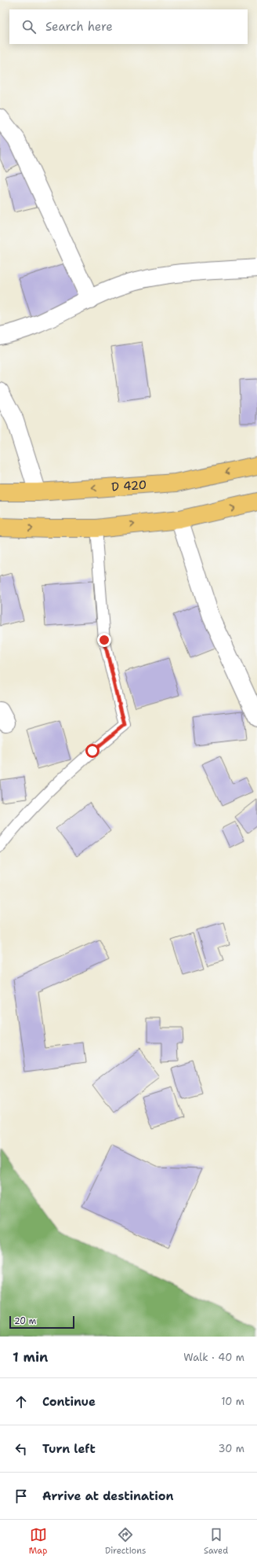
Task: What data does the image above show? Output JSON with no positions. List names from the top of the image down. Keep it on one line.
{"streets":{"highway":["D 420"]},"scale_bar":"20 m","page":{"search":"Search here","scale":"20 m","heading":["1 min","Walk · 40 m"],"list":[["Continue","10 m"],["Turn left","30 m"],"Arrive at destination"],"nav":["Map","Directions","Saved"]}}
